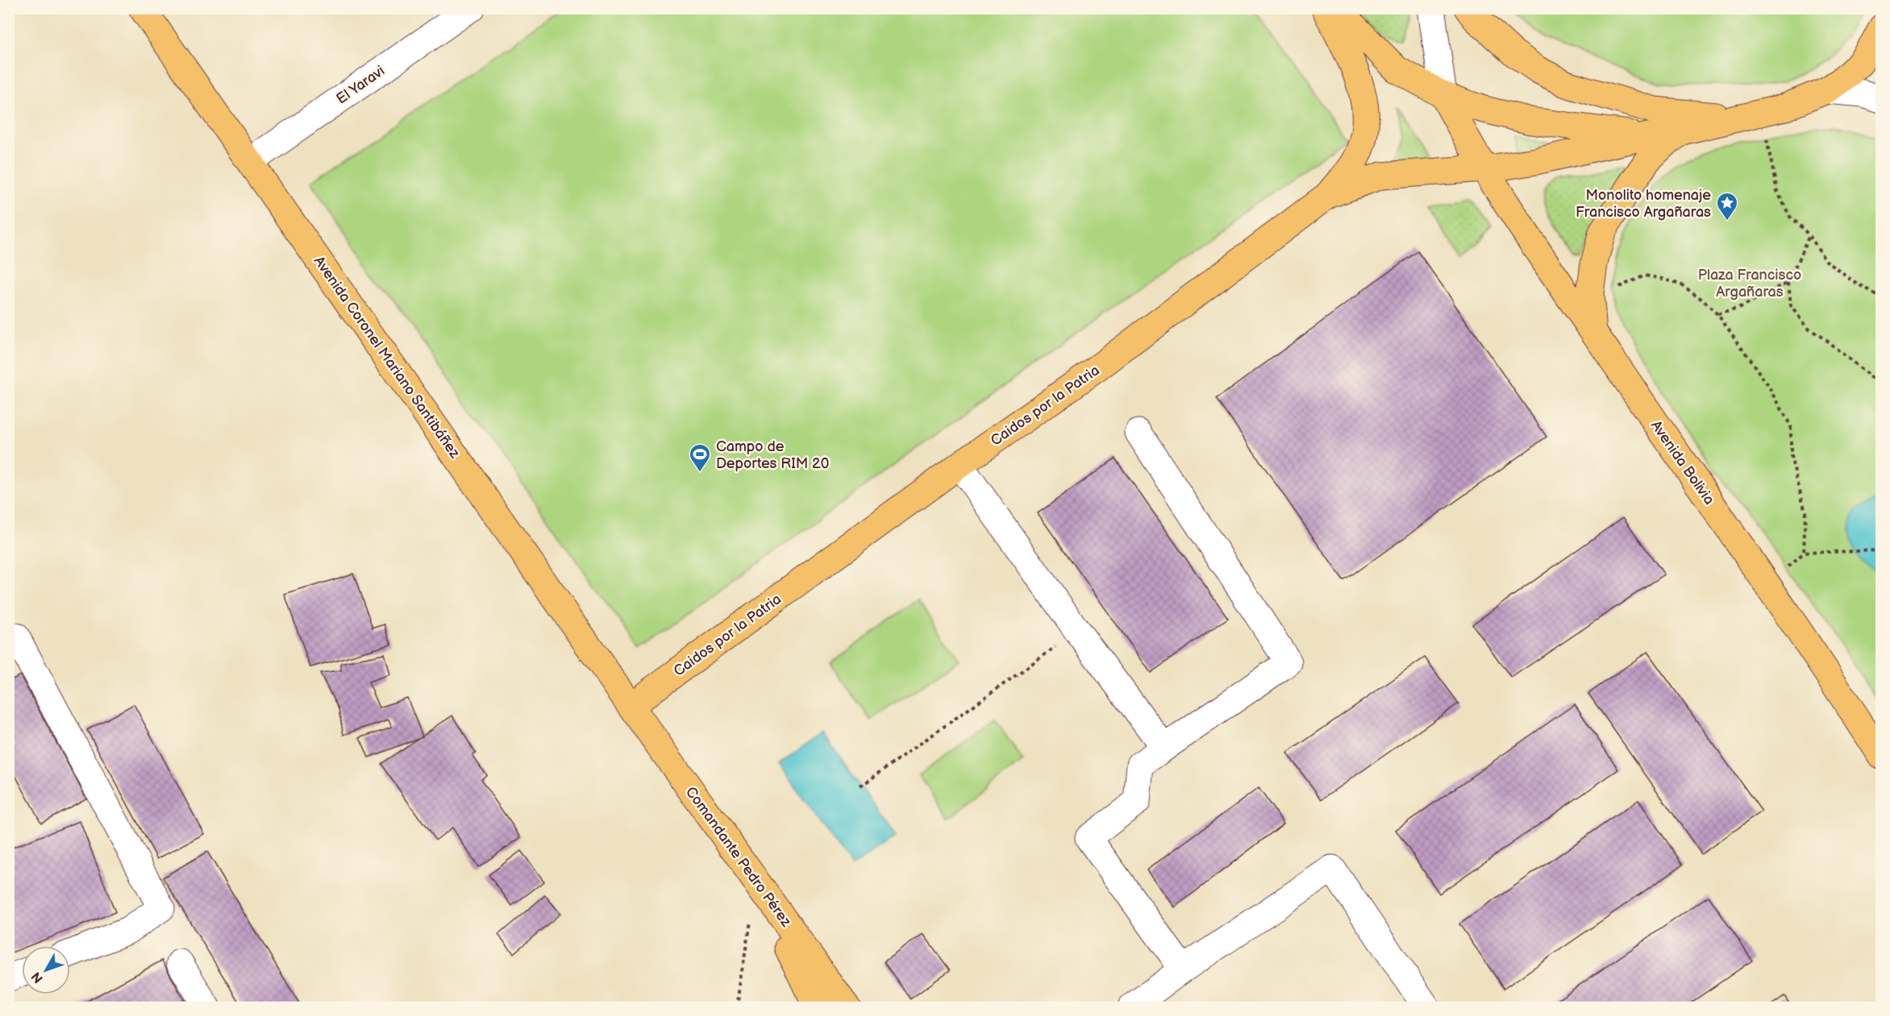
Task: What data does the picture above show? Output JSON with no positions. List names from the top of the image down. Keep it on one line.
{"streets":{"main road":["Avenida Coronel Mariano Santibáñez","Caidos por la Patria","Avenida Bolivia","Comandante Pedro Pérez"],"street":["El Yaravi"]},"crossings":[["El Yaravi","Avenida Coronel Mariano Santibáñez"],["Avenida Coronel Mariano Santibáñez","Caidos por la Patria"],["Avenida Coronel Mariano Santibáñez","Comandante Pedro Pérez"],["Caidos por la Patria","Avenida Bolivia"],["Caidos por la Patria","Comandante Pedro Pérez"]],"parks":["Plaza Francisco Argañaras"],"places":{"place":["Monolito homenaje Francisco Argañaras"],"sports":["Campo de Deportes RIM 20"]},"north":"bottom left"}
